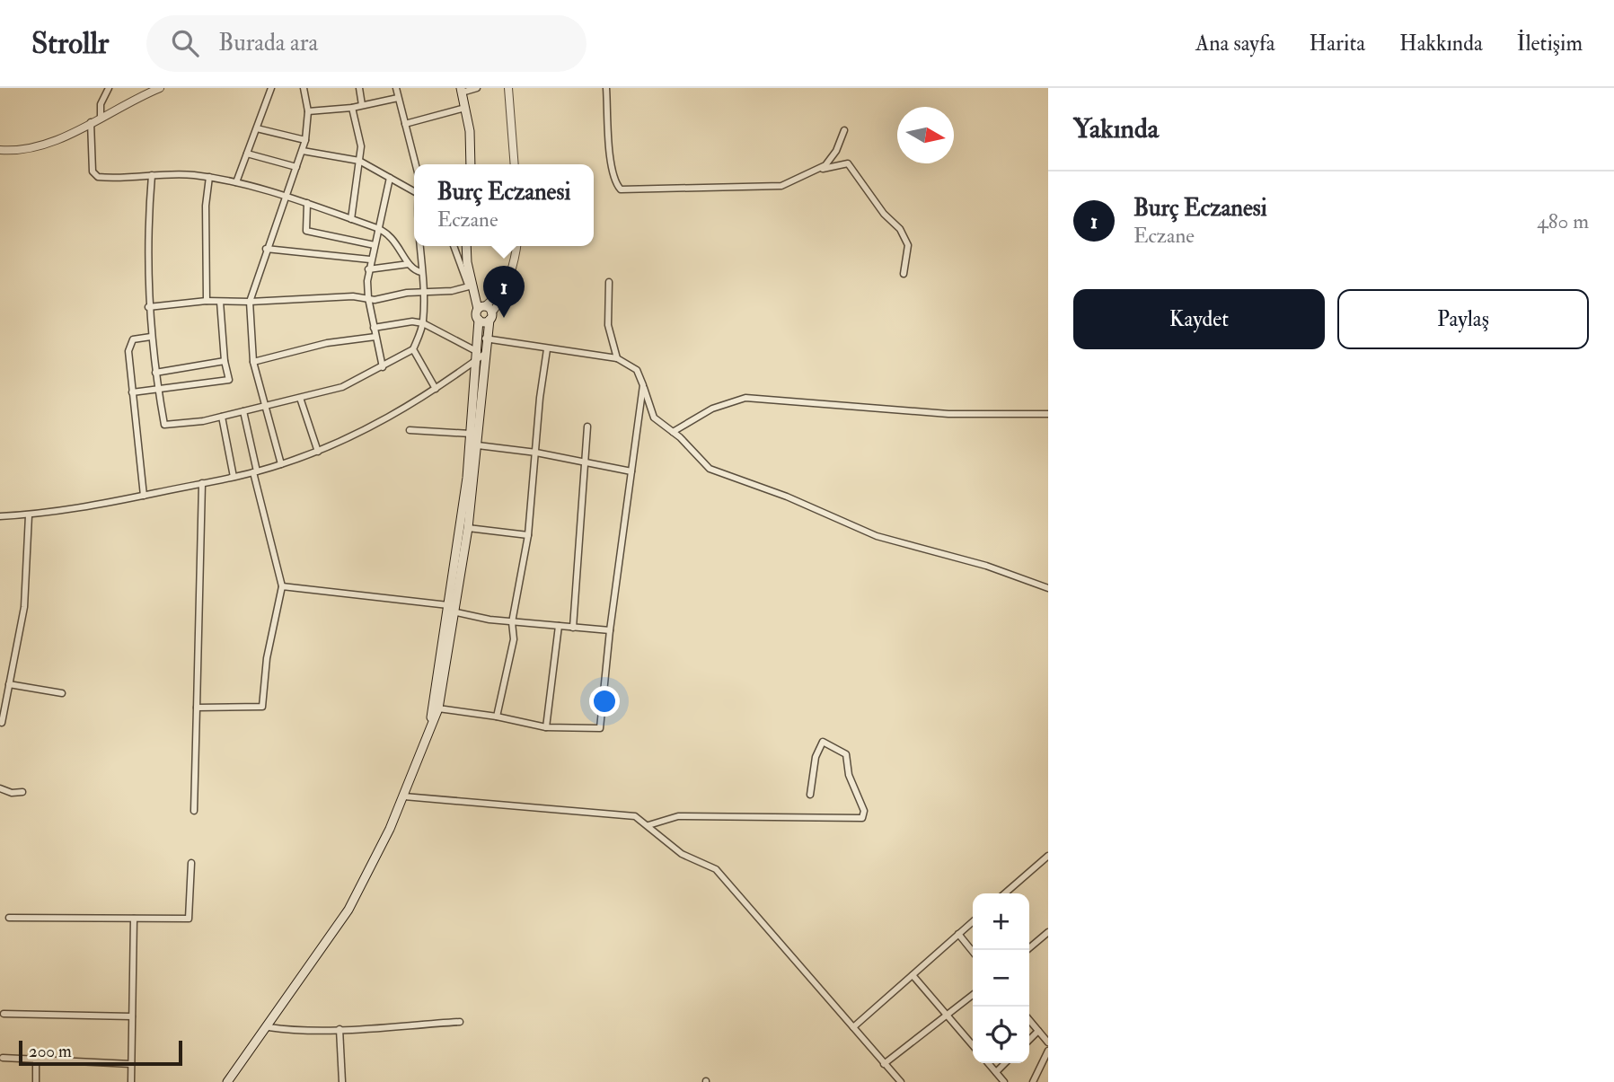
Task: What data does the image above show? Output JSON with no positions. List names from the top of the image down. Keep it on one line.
{"scale_bar":"200 m","north":"right","page":{"header":"Strollr","search":"Burada ara","nav":["Ana sayfa","Harita","Hakkında","İletişim"],"heading":"Yakında","popup":["Burç Eczanesi","Eczane"],"list":[{"mark":"1","name":"Burç Eczanesi","note":"Eczane","value":"480 m"}],"pins":"1","buttons":["Kaydet","Paylaş"],"map_buttons":["+","−"],"scale":"200 m"}}
